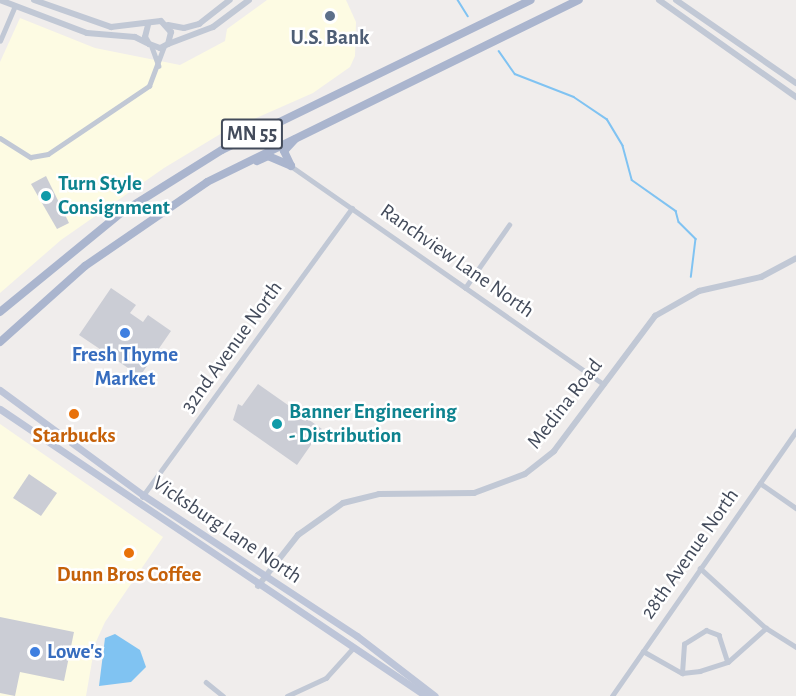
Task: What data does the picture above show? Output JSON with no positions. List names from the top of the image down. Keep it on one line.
{"streets":{"main road":["MN 55","Vicksburg Lane North"],"street":["Ranchview Lane North","32nd Avenue North","Medina Road","28th Avenue North"]},"crossings":[["Ranchview Lane North","32nd Avenue North"],["Ranchview Lane North","Medina Road"],["32nd Avenue North","Vicksburg Lane North"],["Medina Road","Vicksburg Lane North"]],"places":["U.S. Bank","Turn Style Consignment","Fresh Thyme Market","Starbucks","Banner Engineering - Distribution","Dunn Bros Coffee","Lowe's"]}
